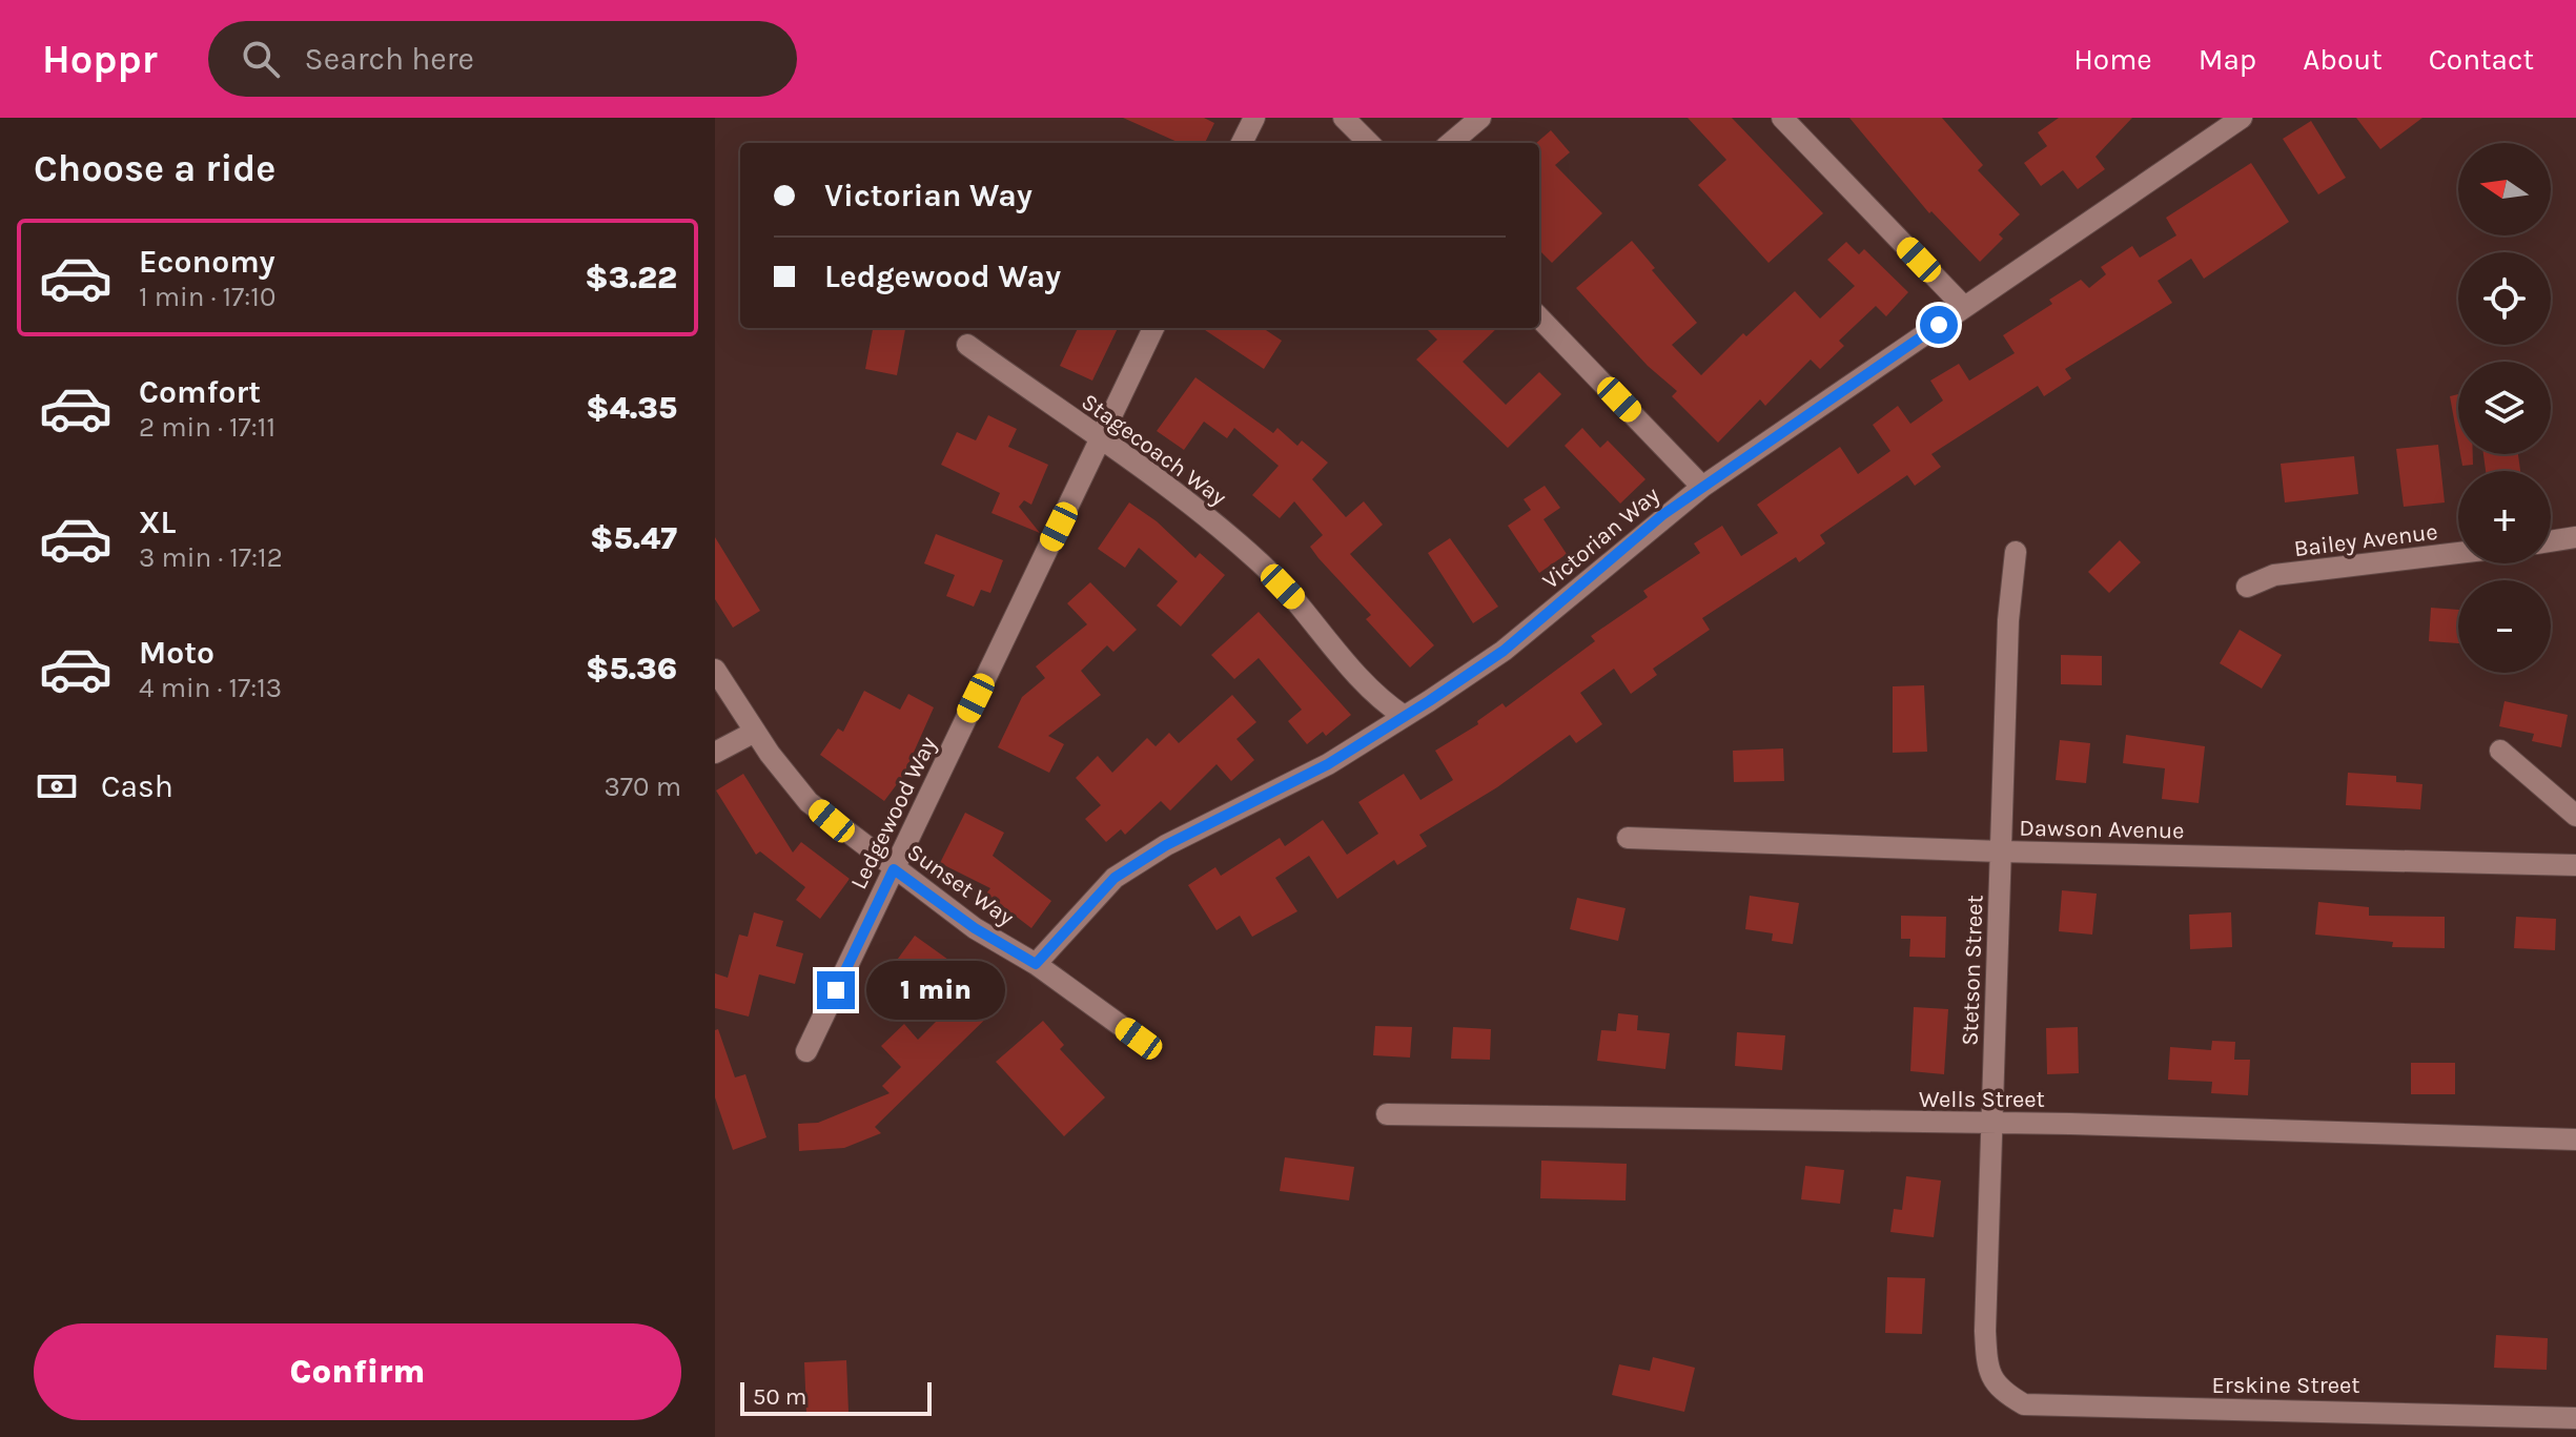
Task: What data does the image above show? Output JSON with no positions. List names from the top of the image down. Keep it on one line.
{"streets":{"street":["Stagecoach Way","Victorian Way","Bailey Avenue","Ledgewood Way","Dawson Avenue","Sunset Way","Stetson Street","Wells Street","Erskine Street"]},"crossings":[["Stagecoach Way","Victorian Way"],["Stagecoach Way","Ledgewood Way"],["Victorian Way","Sunset Way"],["Ledgewood Way","Sunset Way"],["Dawson Avenue","Stetson Street"],["Stetson Street","Wells Street"],["Stetson Street","Erskine Street"]],"scale_bar":"50 m","north":"left","page":{"header":"Hoppr","search":"Search here","nav":["Home","Map","About","Contact"],"heading":"Choose a ride","map_buttons":["+","−"],"banner":["Victorian Way","Ledgewood Way"],"list":[{"name":"Economy","note":"1 min · 17:10","value":"$3.22"},{"name":"Comfort","note":"2 min · 17:11","value":"$4.35"},{"name":"XL","note":"3 min · 17:12","value":"$5.47"},{"name":"Moto","note":"4 min · 17:13","value":"$5.36"}],"pay":["Cash","370 m"],"bubble":"1 min","buttons":"Confirm","scale":"50 m"}}
